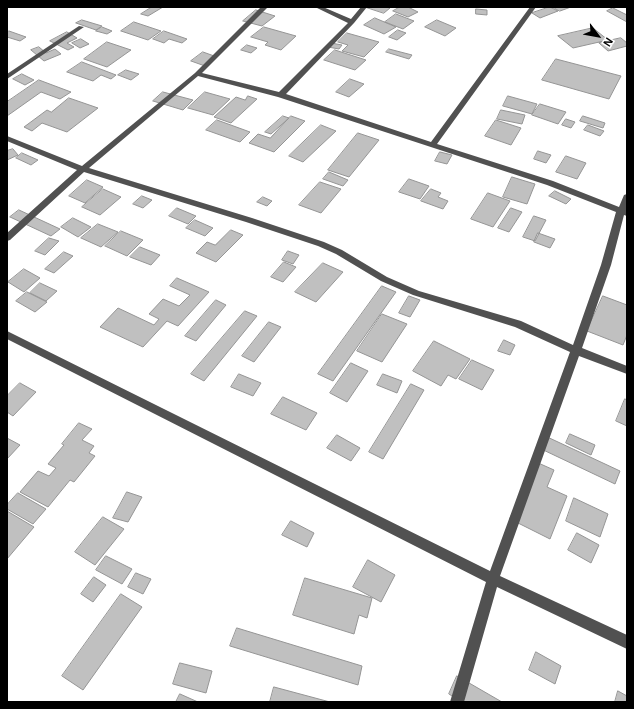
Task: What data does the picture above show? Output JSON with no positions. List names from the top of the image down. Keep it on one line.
{"north":"bottom right"}
